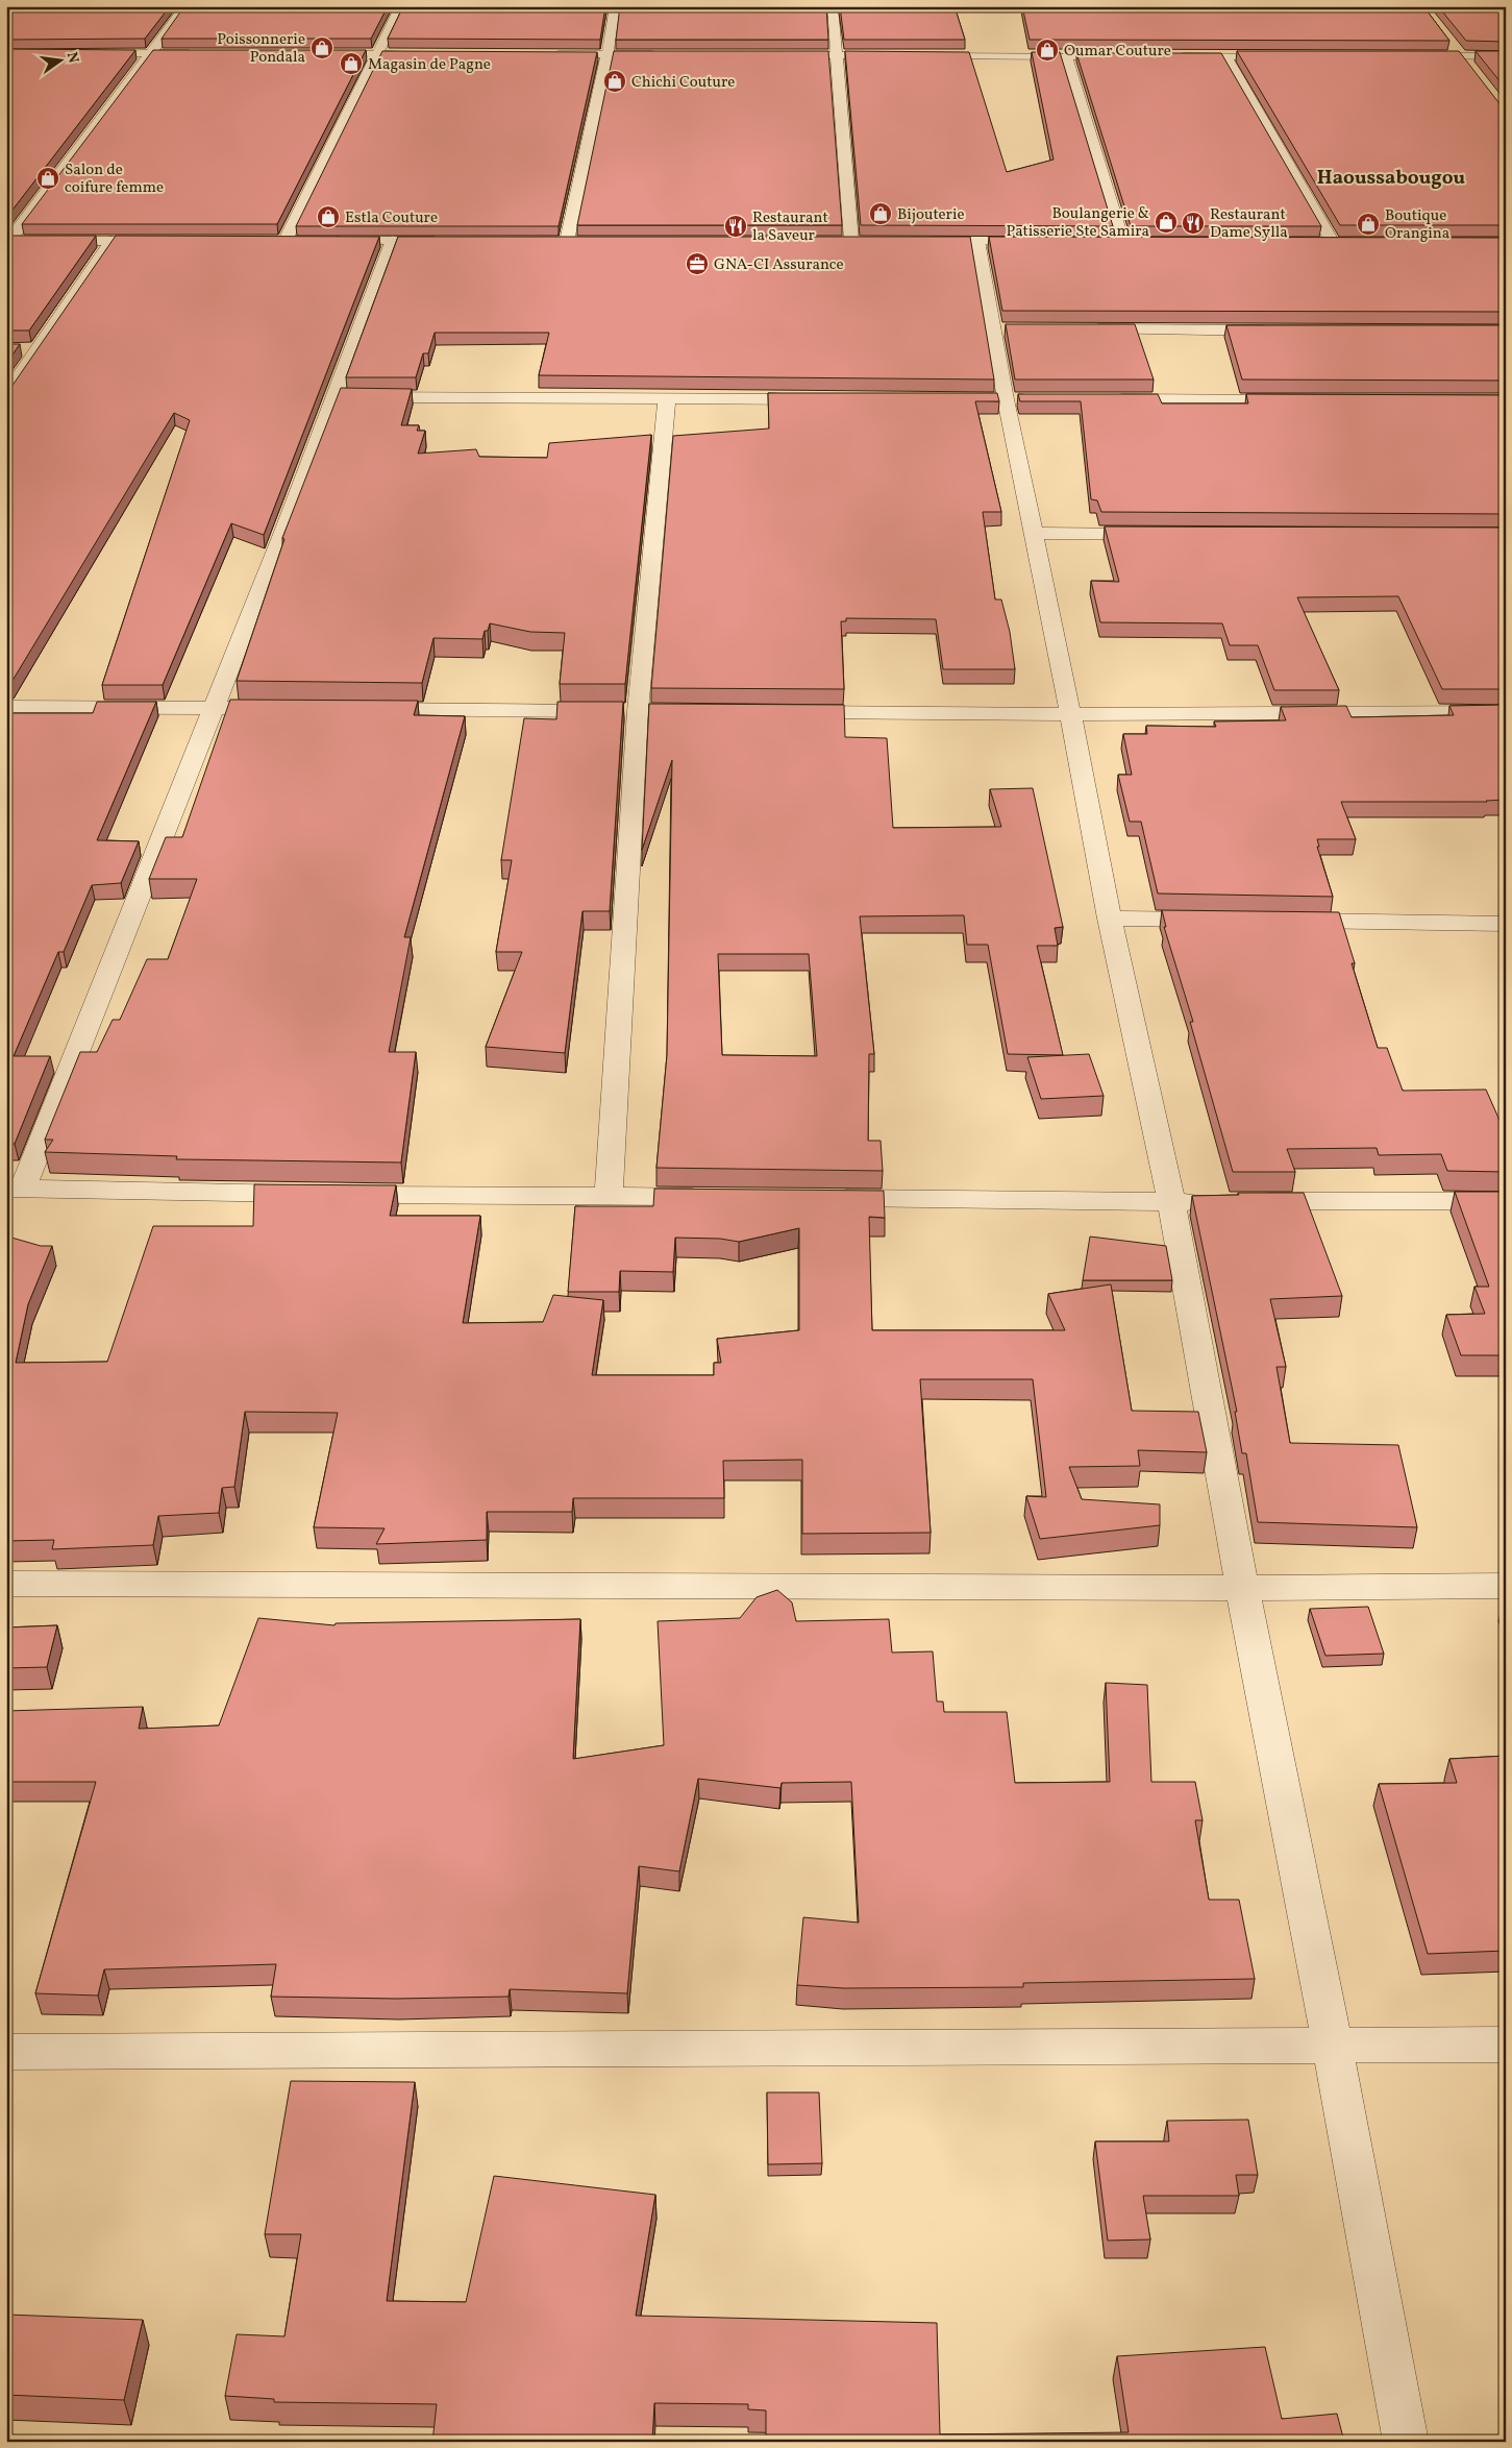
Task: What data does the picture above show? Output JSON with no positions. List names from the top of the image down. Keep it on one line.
{"districts":["Haoussabougou"],"places":{"shop":["Poissonnerie Pondala","Oumar Couture","Magasin de Pagne","Chichi Couture","Salon de coifure femme","Bijouterie","Estla Couture","Boulangerie & Patisserie Ste Samira","Boutique Orangina"],"restaurant":["Restaurant Dame Sylla","Restaurant la Saveur"],"office":["GNA-CI Assurance"]},"north":"right"}
